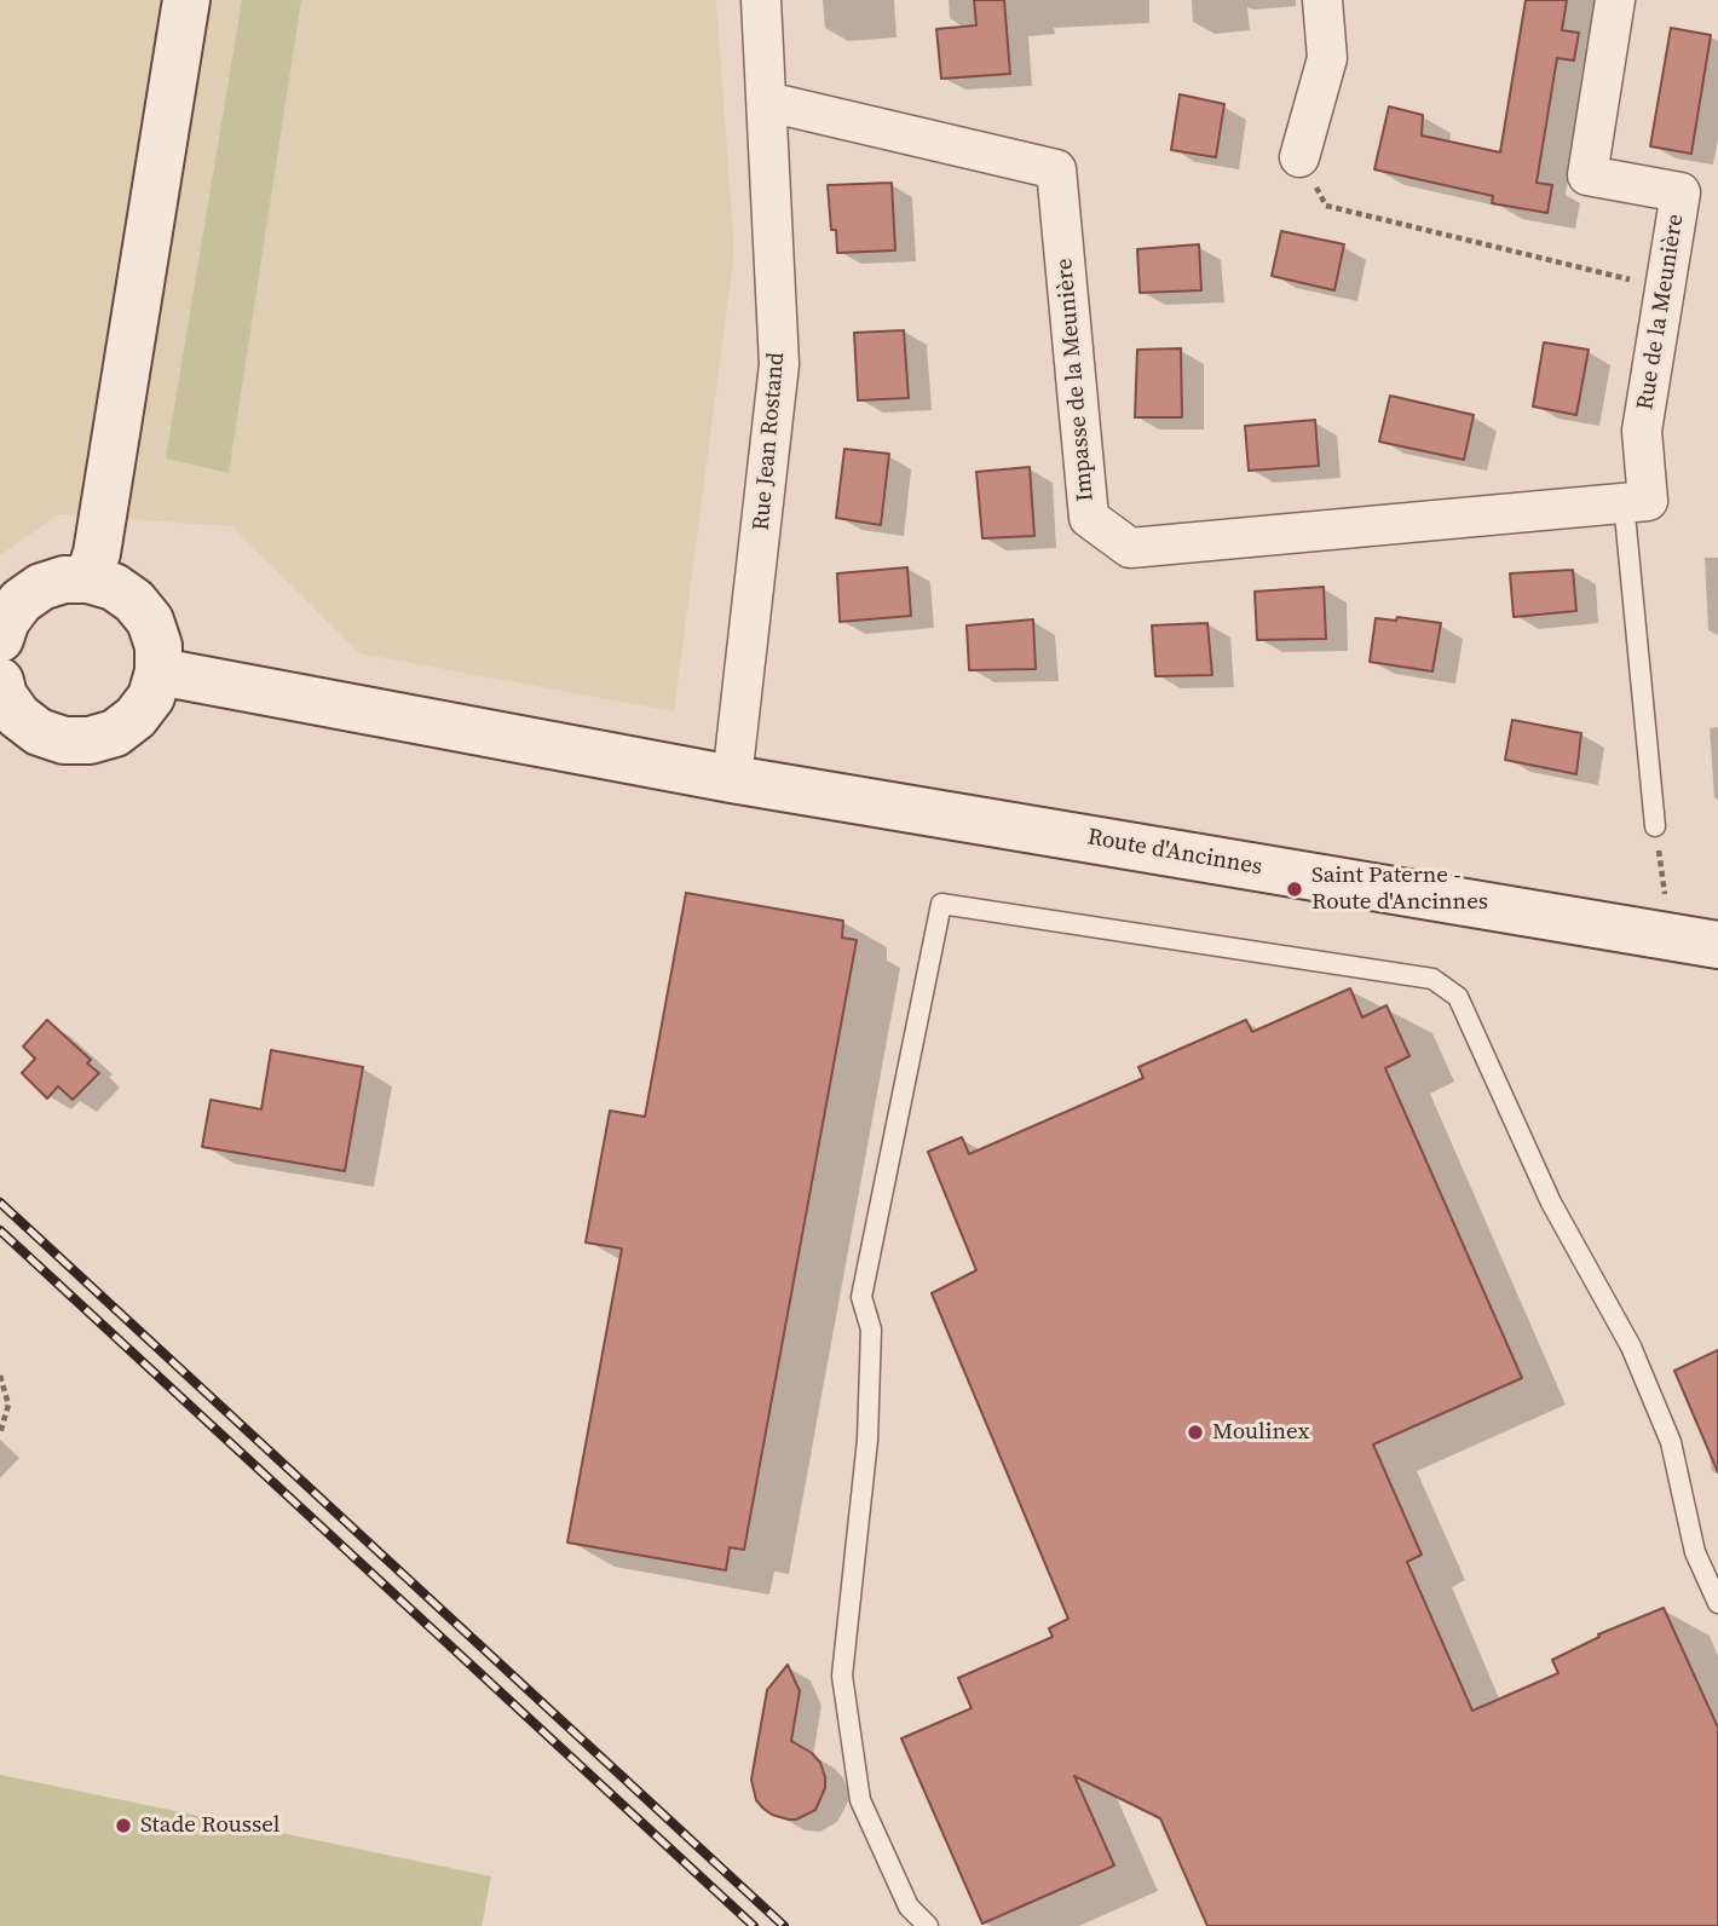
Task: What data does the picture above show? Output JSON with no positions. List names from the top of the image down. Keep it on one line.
{"streets":{"main road":["Route d'Ancinnes"],"street":["Rue de la Meunière","Impasse de la Meunière","Rue Jean Rostand"]},"crossings":[["Rue de la Meunière","Impasse de la Meunière"],["Impasse de la Meunière","Rue Jean Rostand"],["Rue Jean Rostand","Route d'Ancinnes"]],"places":["Saint Paterne - Route d'Ancinnes","Moulinex","Stade Roussel"]}
